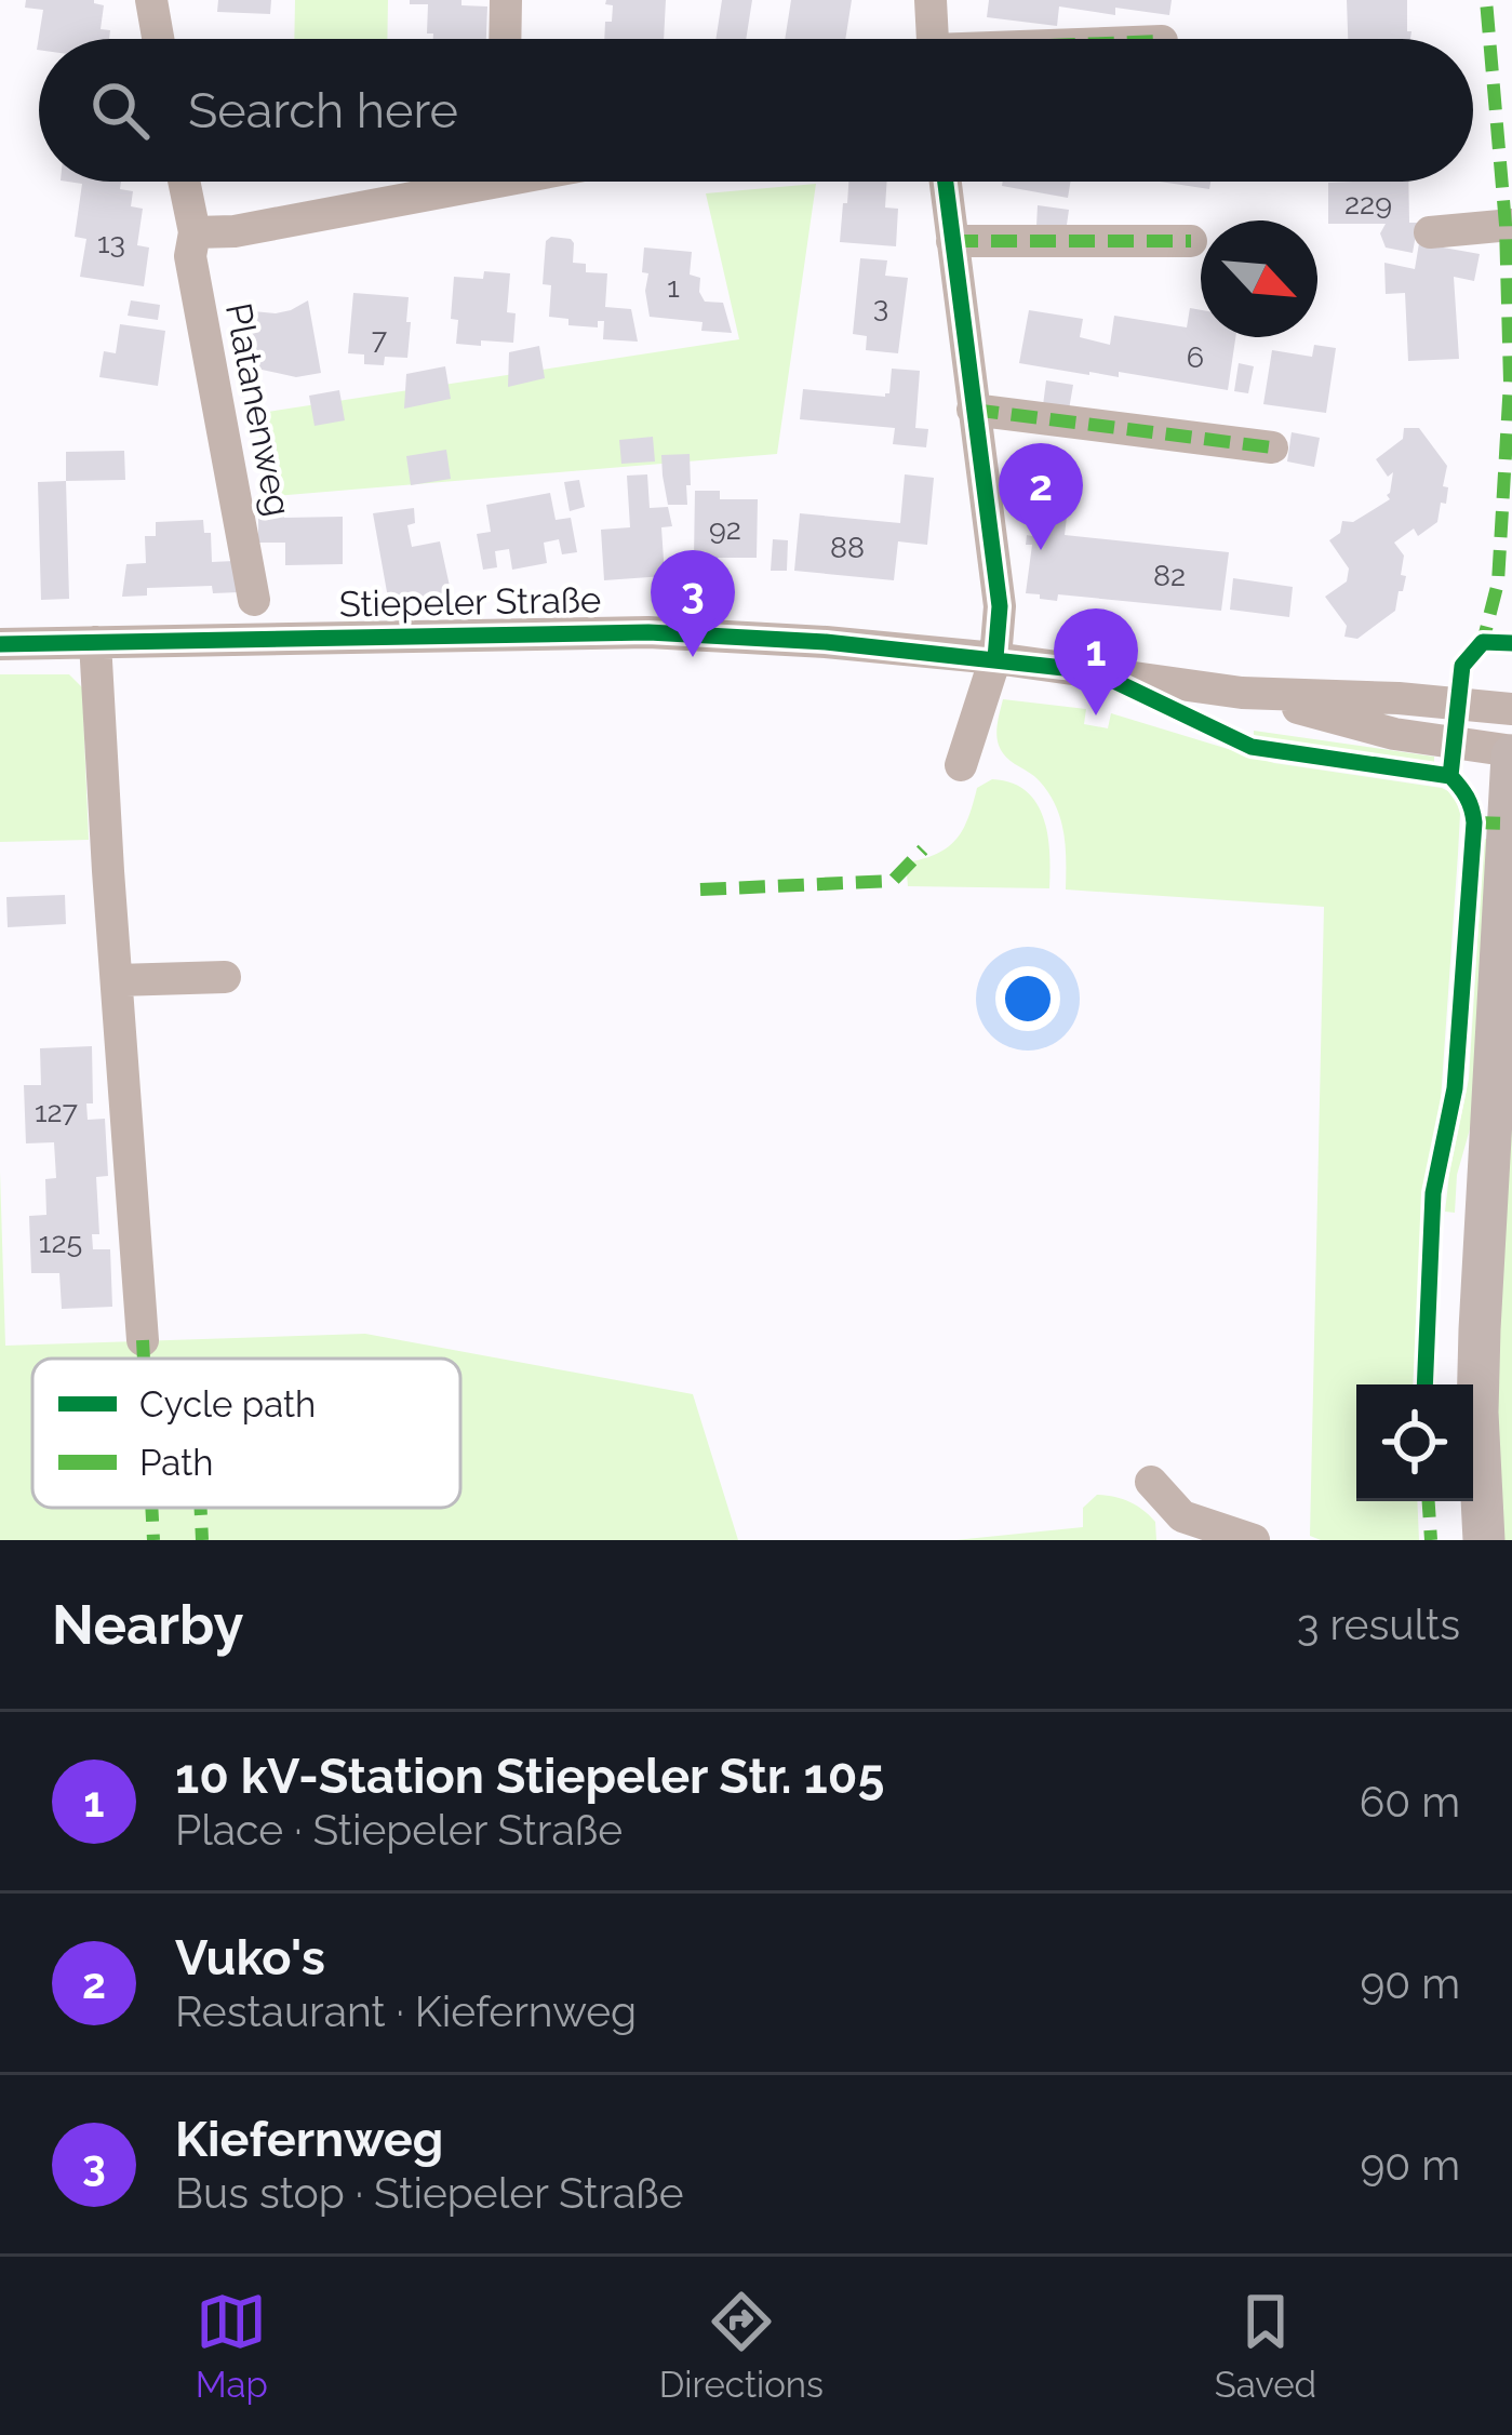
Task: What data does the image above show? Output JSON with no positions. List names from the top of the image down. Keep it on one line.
{"streets":{"street":["Platanenweg","Stiepeler Straße"]},"house_numbers":["229","13","1","3","7","6","92","88","82","127","125"],"legend":["Cycle path","Path"],"north":"bottom right","page":{"search":"Search here","pins":["2","3","1"],"heading":["Nearby","3 results"],"list":[{"mark":"1","name":"10 kV-Station Stiepeler Str. 105","note":"Place · Stiepeler Straße","value":"60 m"},{"mark":"2","name":"Vuko's","note":"Restaurant · Kiefernweg","value":"90 m"},{"mark":"3","name":"Kiefernweg","note":"Bus stop · Stiepeler Straße","value":"90 m"}],"nav":["Map","Directions","Saved"]}}
